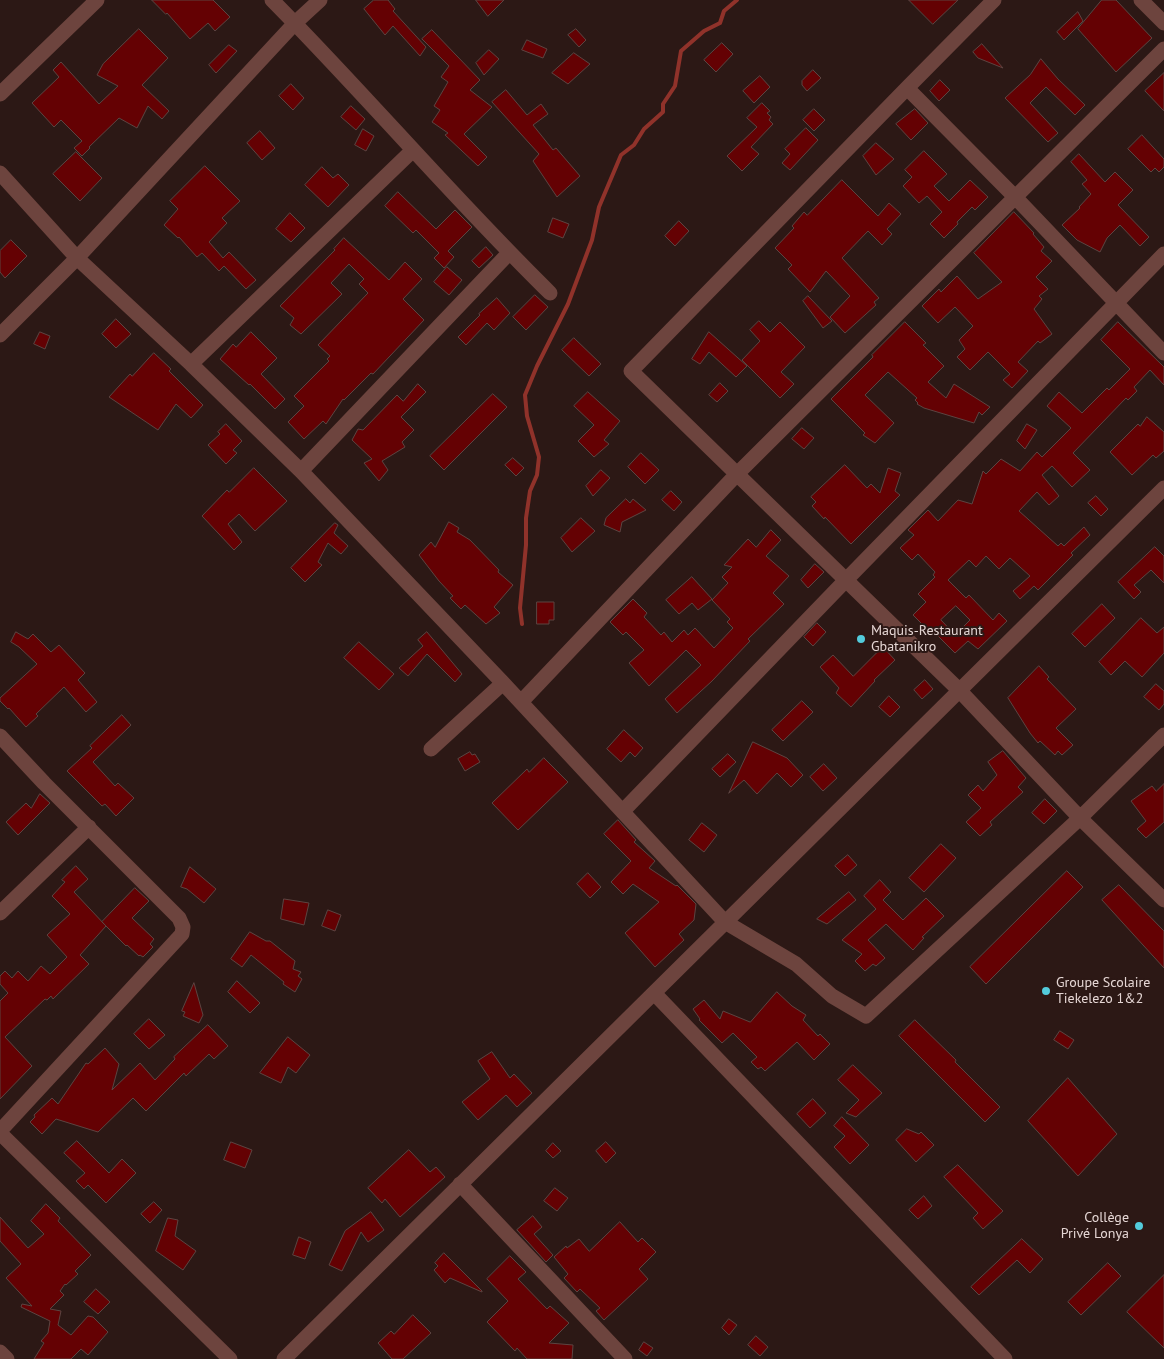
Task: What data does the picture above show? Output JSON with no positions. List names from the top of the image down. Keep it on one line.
{"places":["Maquis-Restaurant Gbatanikro","Groupe Scolaire Tiekelezo 1&2","Collège Privé Lonya"]}
